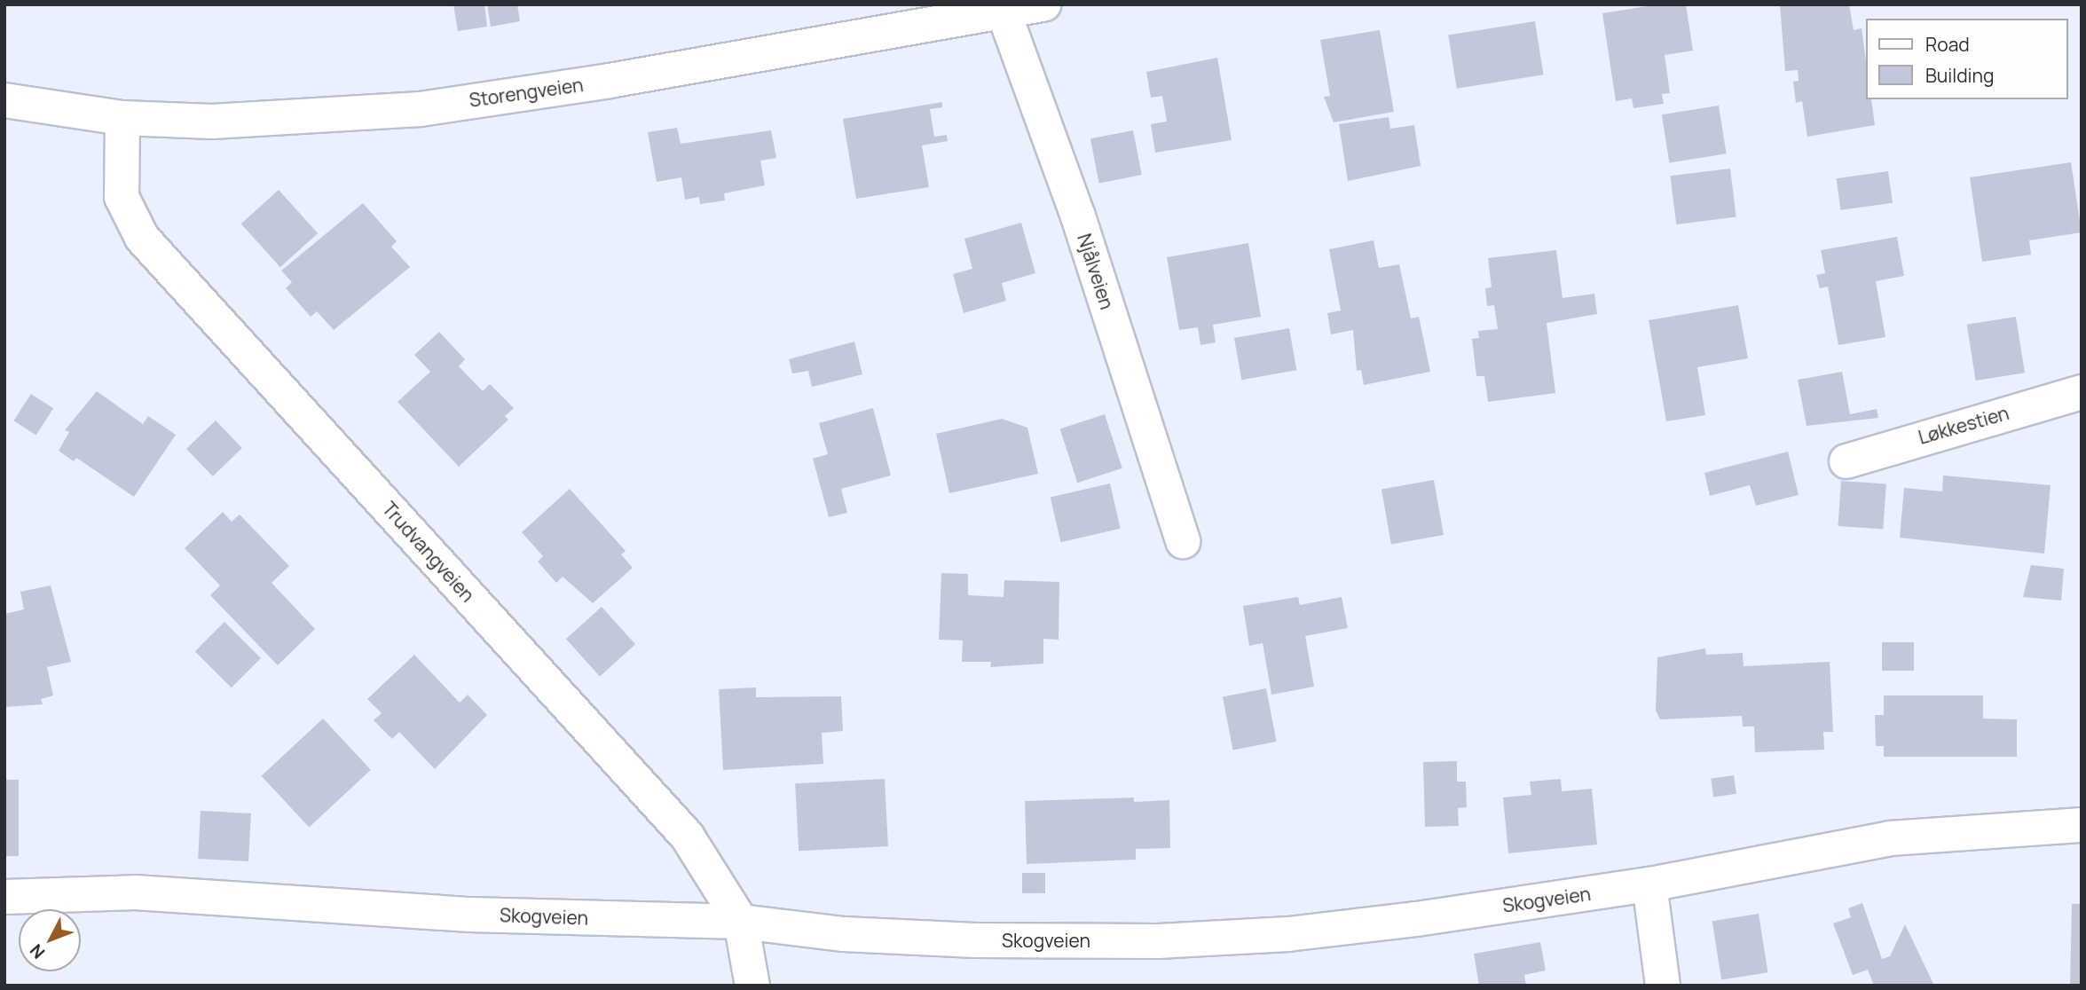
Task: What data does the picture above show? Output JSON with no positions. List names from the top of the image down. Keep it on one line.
{"streets":{"street":["Storengveien","Njålveien","Løkkestien","Trudvangveien","Skogveien"]},"crossings":[["Storengveien","Njålveien"],["Storengveien","Trudvangveien"],["Trudvangveien","Skogveien"]],"legend":["Road","Building"],"north":"bottom left"}
